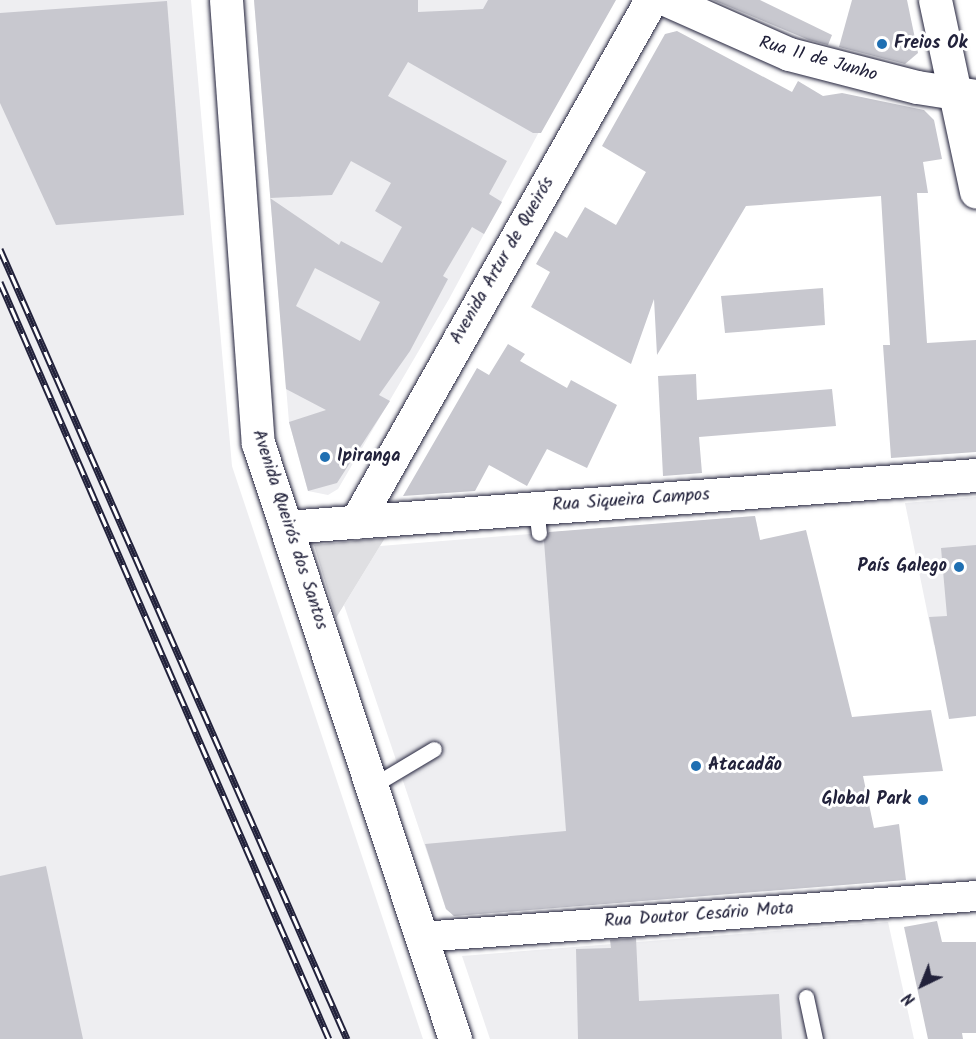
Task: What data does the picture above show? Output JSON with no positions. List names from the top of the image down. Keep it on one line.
{"streets":{"main road":["Rua 11 de Junho","Avenida Artur de Queirós","Rua Siqueira Campos","Avenida Queirós dos Santos"],"street":["Rua Doutor Cesário Mota"]},"crossings":[["Avenida Artur de Queirós","Rua Siqueira Campos"],["Rua Siqueira Campos","Avenida Queirós dos Santos"],["Avenida Queirós dos Santos","Rua Doutor Cesário Mota"]],"places":["Freios Ok","Ipiranga","País Galego","Atacadão","Global Park"],"north":"bottom left"}
